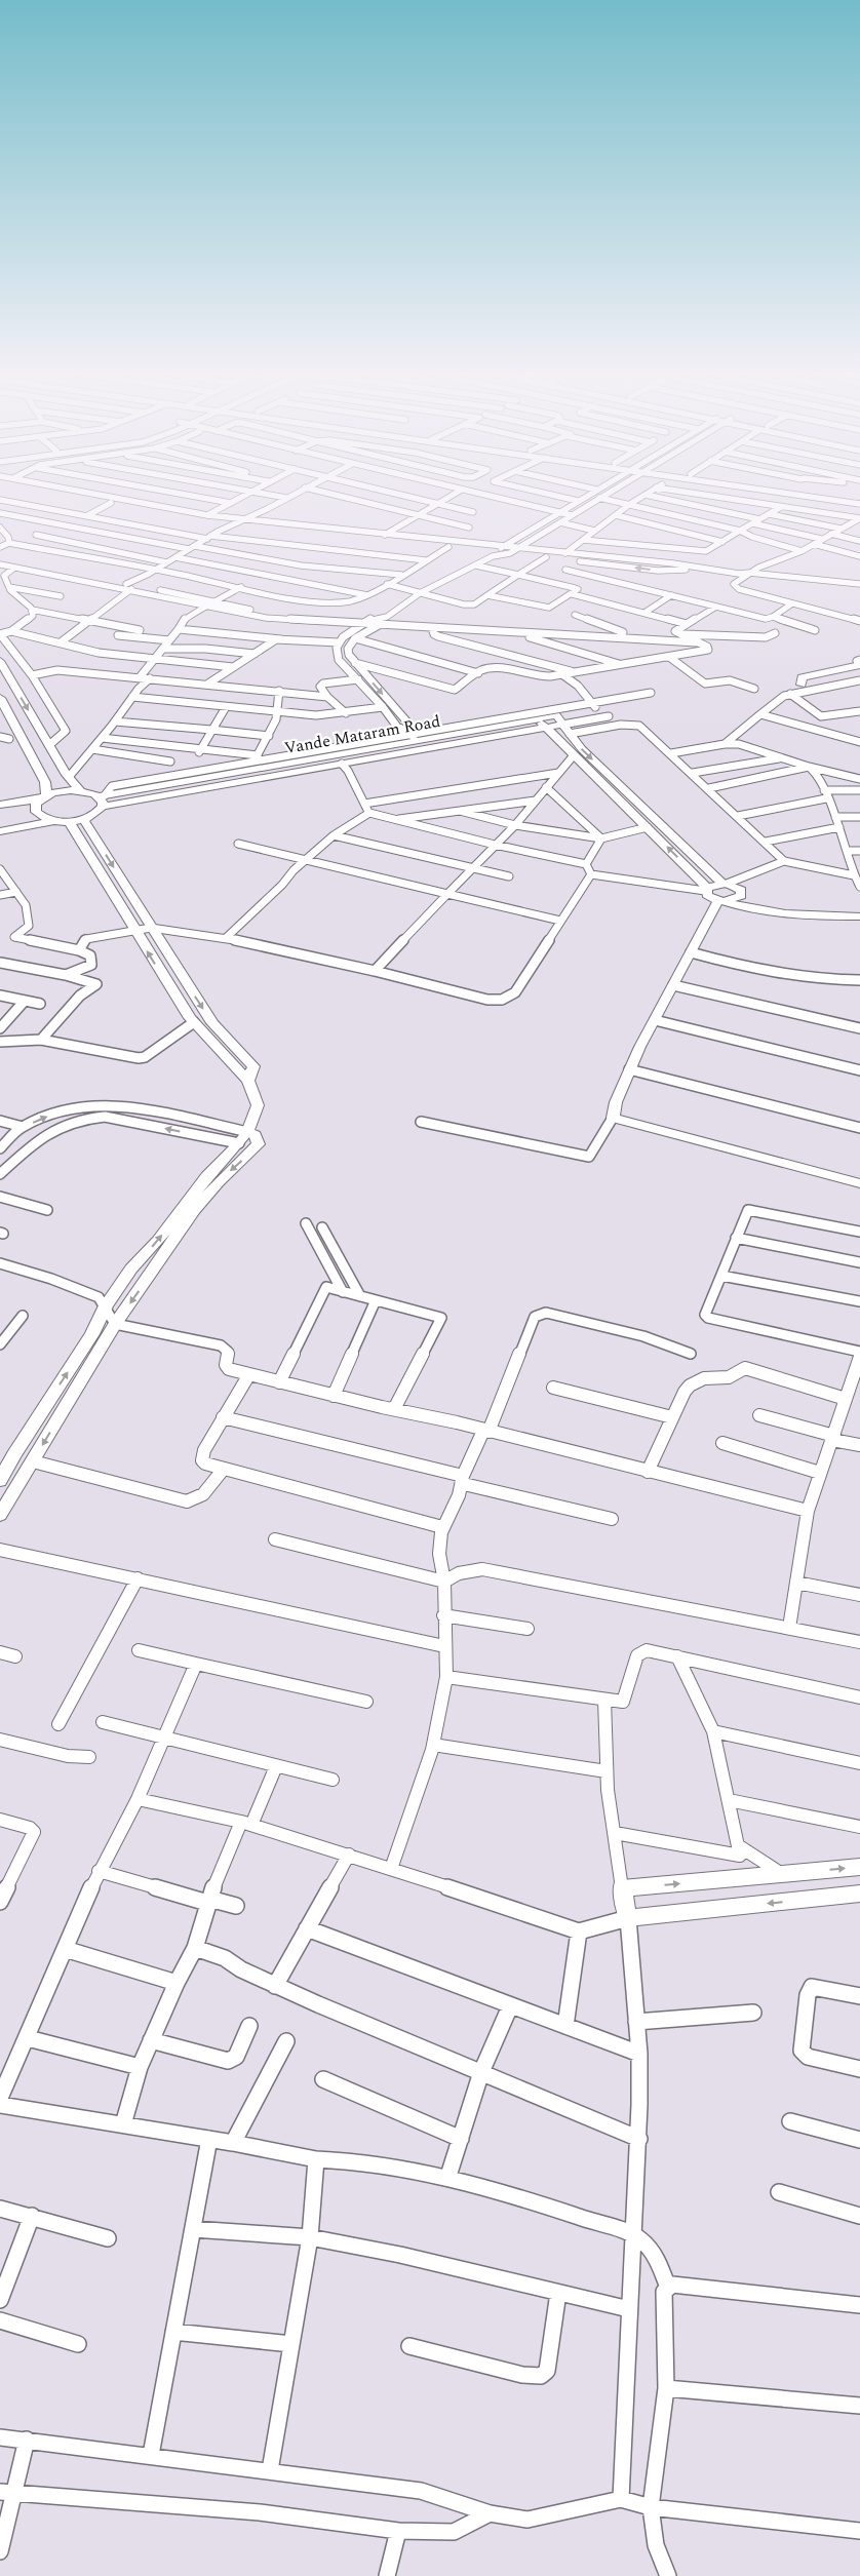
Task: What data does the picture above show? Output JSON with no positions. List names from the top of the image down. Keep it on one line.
{"streets":{"street":["Vande Mataram Road"]}}
